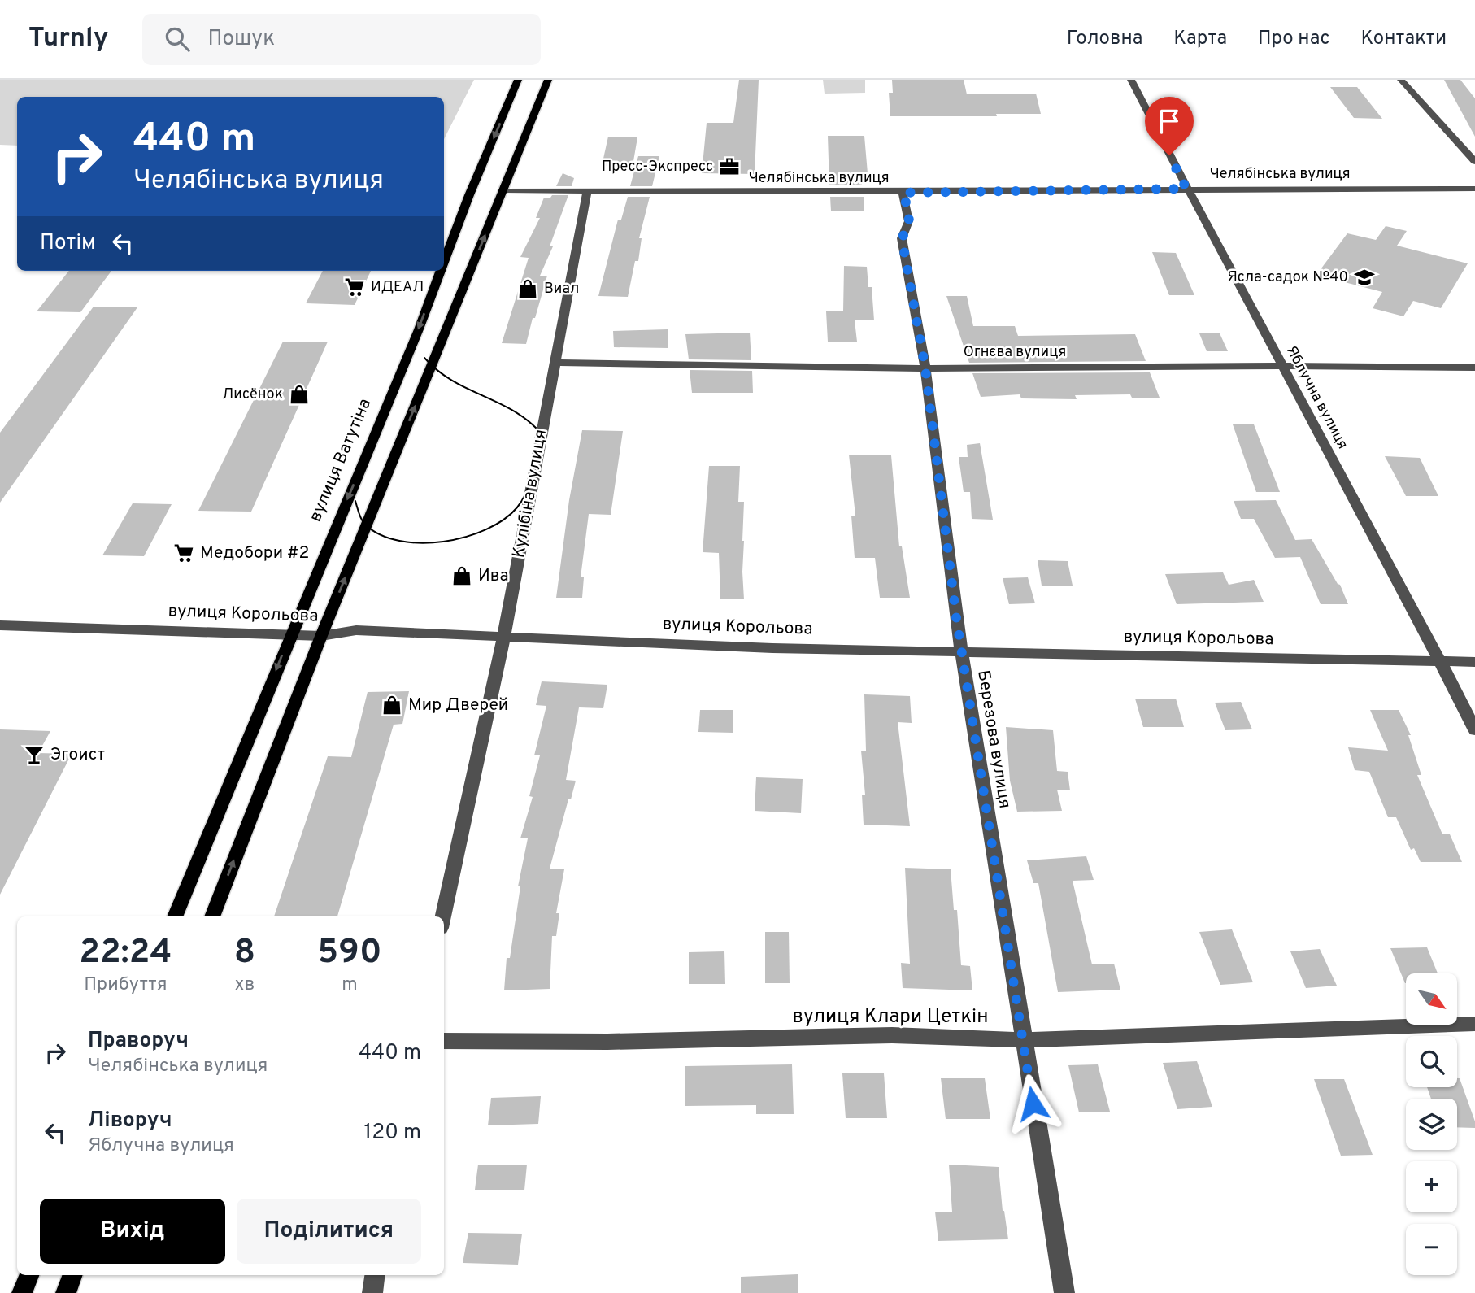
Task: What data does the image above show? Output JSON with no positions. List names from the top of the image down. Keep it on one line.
{"streets":{"main road":["вулиця Ватутіна"],"street":["Челябінська вулиця","Огнєва вулиця","Яблучна вулиця","Кулібіна вулиця","вулиця Корольова","Березова вулиця","вулиця Клари Цеткін"]},"crossings":[["Челябінська вулиця","Яблучна вулиця"],["Челябінська вулиця","Кулібіна вулиця"],["Челябінська вулиця","Березова вулиця"],["Огнєва вулиця","Яблучна вулиця"],["Огнєва вулиця","Кулібіна вулиця"],["Огнєва вулиця","Березова вулиця"],["Яблучна вулиця","вулиця Корольова"],["вулиця Ватутіна","вулиця Корольова"],["Кулібіна вулиця","вулиця Корольова"],["вулиця Корольова","Березова вулиця"],["Березова вулиця","вулиця Клари Цеткін"]],"places":{"office":["Пресс-Экспресс"],"school or university":["Ясла-садок №40"],"supermarket":["ИДЕАЛ","Медобори #2"],"shop":["Виал","Лисёнок","Ива","Мир Дверей"],"bar":["Эгоист"]},"north":"bottom right","page":{"header":"Turnly","search":"Пошук","nav":["Головна","Карта","Про нас","Контакти"],"turn":["440 m","Челябінська вулиця"],"then":"Потім","eta":["22:24","Прибуття","8","хв","590","m"],"map_buttons":["+","−"],"list":[{"name":"Праворуч","note":"Челябінська вулиця","value":"440 m"},{"name":"Ліворуч","note":"Яблучна вулиця","value":"120 m"}],"buttons":["Вихід","Поділитися"]}}
